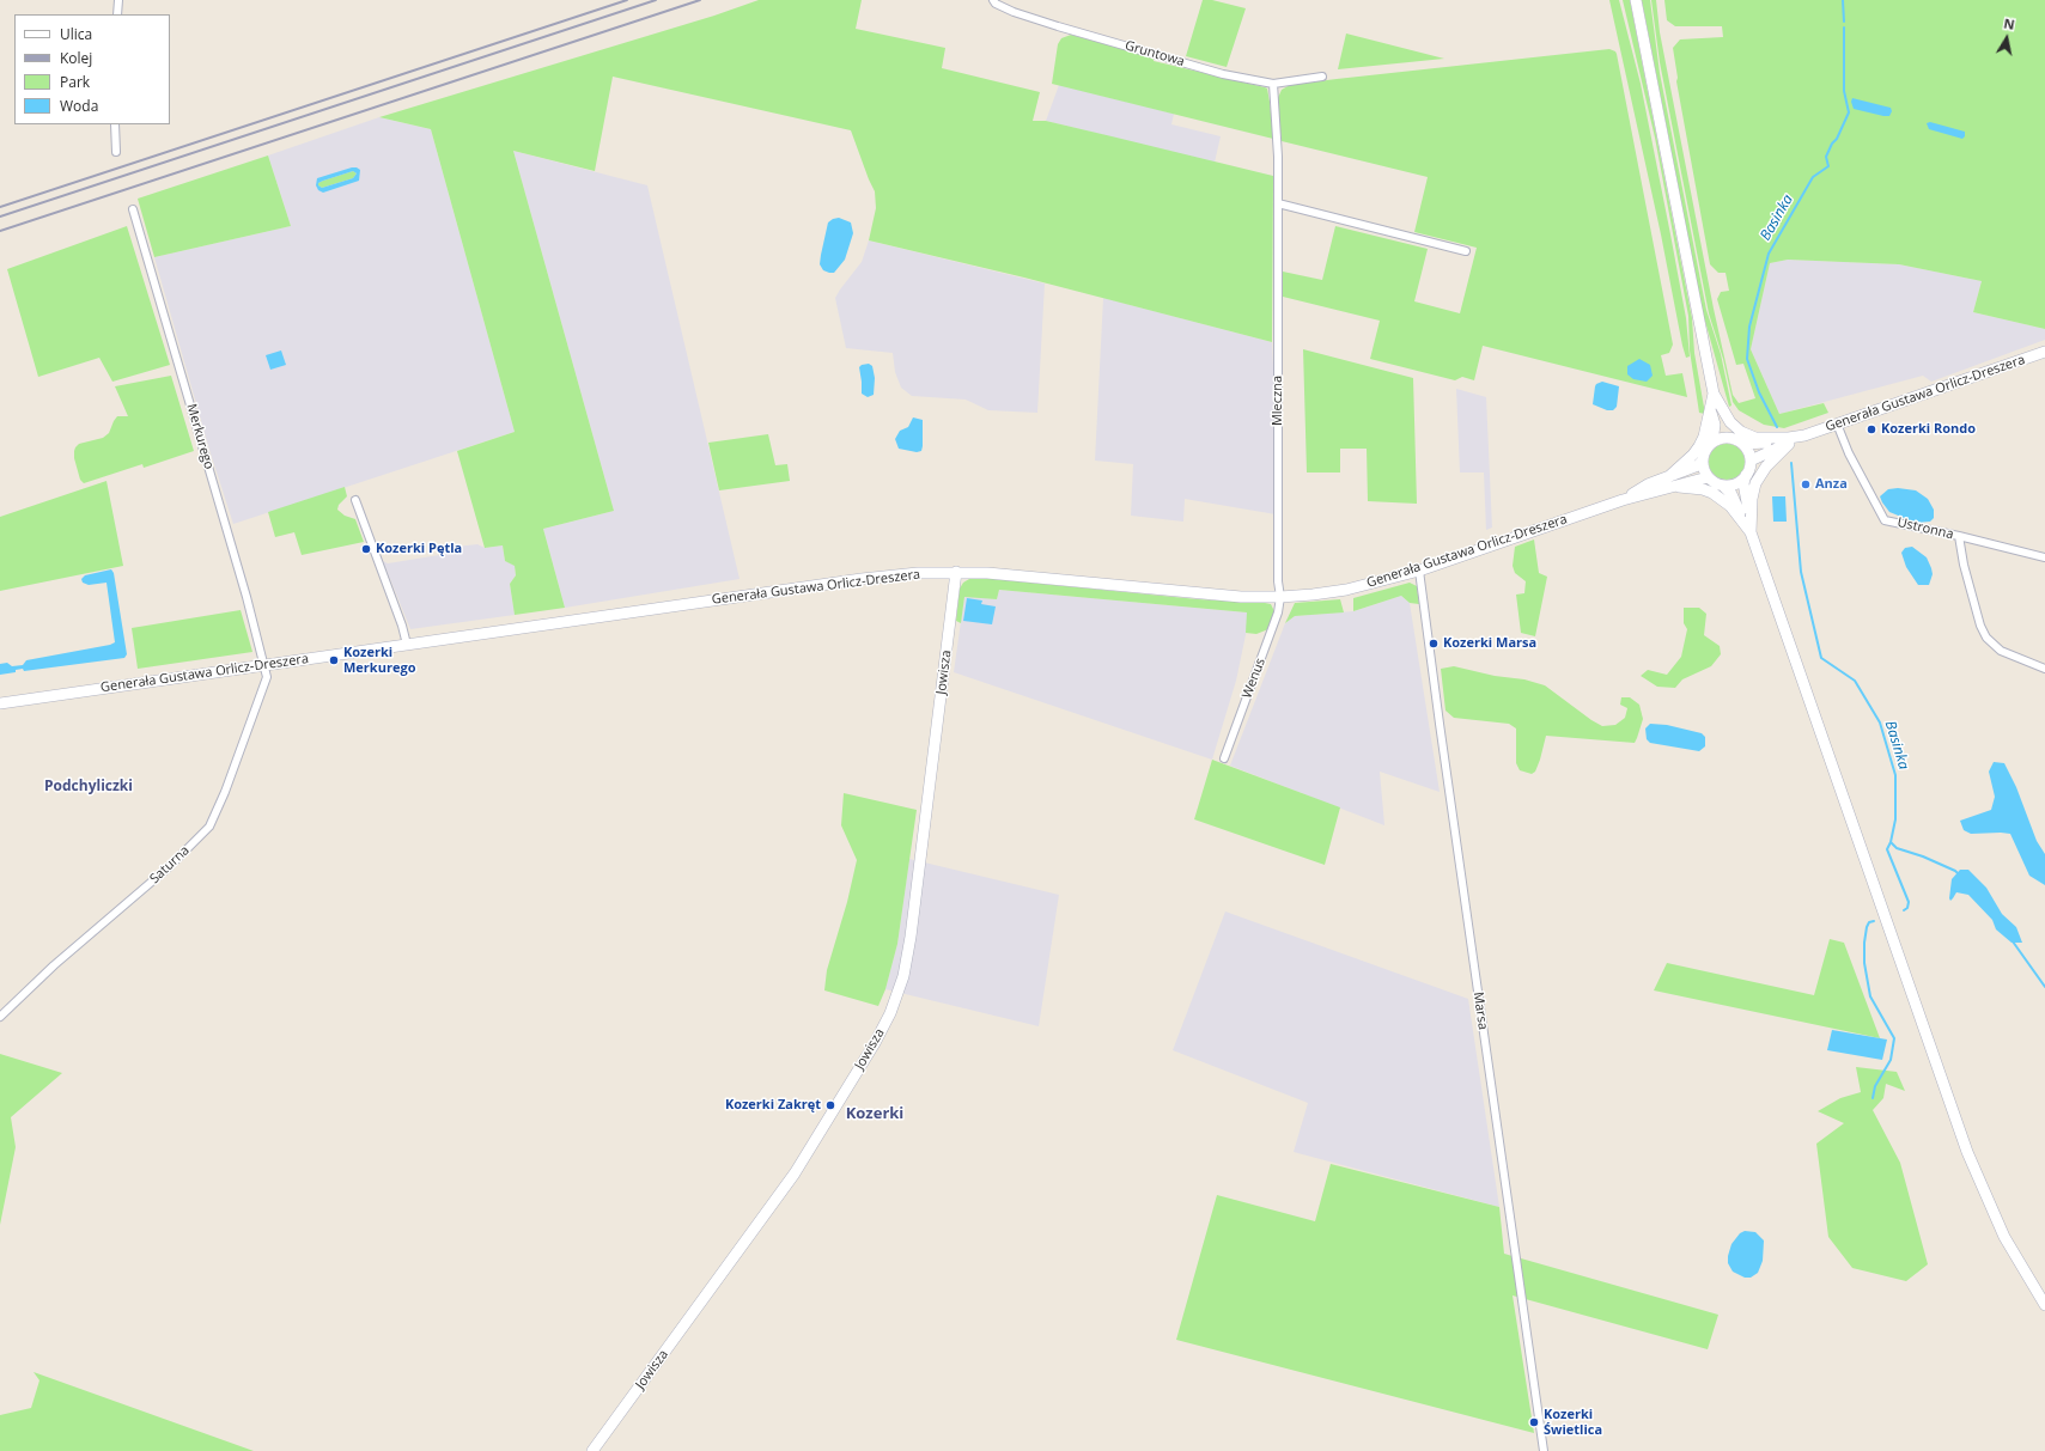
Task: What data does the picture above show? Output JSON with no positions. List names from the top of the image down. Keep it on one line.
{"streets":{"main road":["Generała Gustawa Orlicz-Dreszera","Jowisza"],"street":["Gruntowa","Mleczna","Merkurego","Ustronna","Wenus","Saturna","Marsa"]},"crossings":[["Gruntowa","Mleczna"],["Generała Gustawa Orlicz-Dreszera","Mleczna"],["Generała Gustawa Orlicz-Dreszera","Merkurego"],["Generała Gustawa Orlicz-Dreszera","Ustronna"],["Generała Gustawa Orlicz-Dreszera","Jowisza"],["Generała Gustawa Orlicz-Dreszera","Wenus"],["Generała Gustawa Orlicz-Dreszera","Saturna"],["Generała Gustawa Orlicz-Dreszera","Marsa"],["Mleczna","Wenus"],["Merkurego","Saturna"]],"districts":["Podchyliczki","Kozerki"],"water":["Basinka"],"places":["Kozerki Rondo","Anza","Kozerki Pętla","Kozerki Marsa","Kozerki Merkurego","Kozerki Zakręt","Kozerki Świetlica"],"legend":["Ulica","Kolej","Park","Woda"],"north":"top"}
